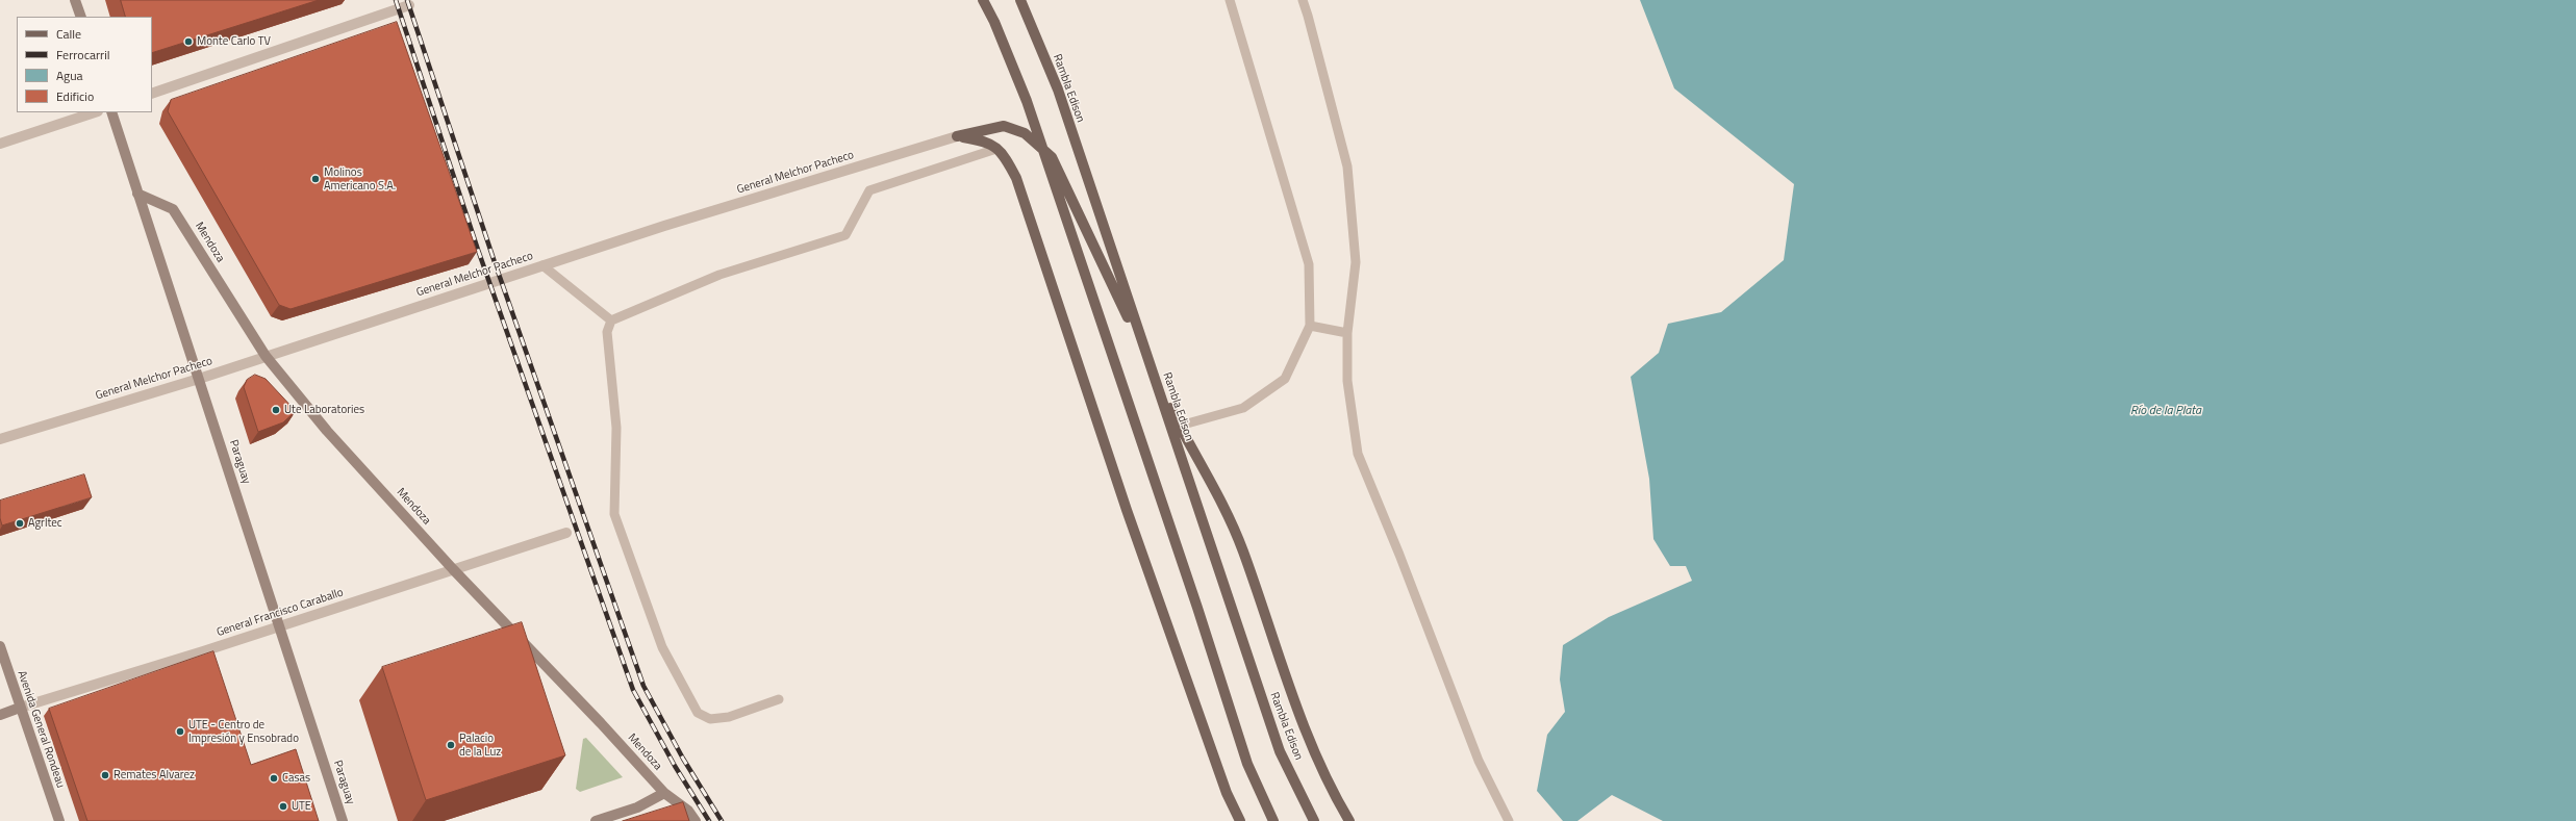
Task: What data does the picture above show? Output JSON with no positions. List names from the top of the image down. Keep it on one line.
{"streets":{"main road":["Rambla Edison"],"street":["General Melchor Pacheco","Mendoza","Paraguay","General Francisco Caraballo","Avenida General Rondeau"]},"crossings":[["General Melchor Pacheco","Mendoza"],["General Melchor Pacheco","Paraguay"],["Mendoza","Paraguay"],["Mendoza","General Francisco Caraballo"],["Paraguay","General Francisco Caraballo"],["General Francisco Caraballo","Avenida General Rondeau"]],"water":["Río de la Plata"],"places":["Monte Carlo TV","Molinos Americano S.A.","Ute Laboratories","Agrltec","UTE - Centro de Impresión y Ensobrado","Palacio de la Luz","Remates Alvarez","Casas","UTE"],"legend":["Calle","Ferrocarril","Agua","Edificio"]}
